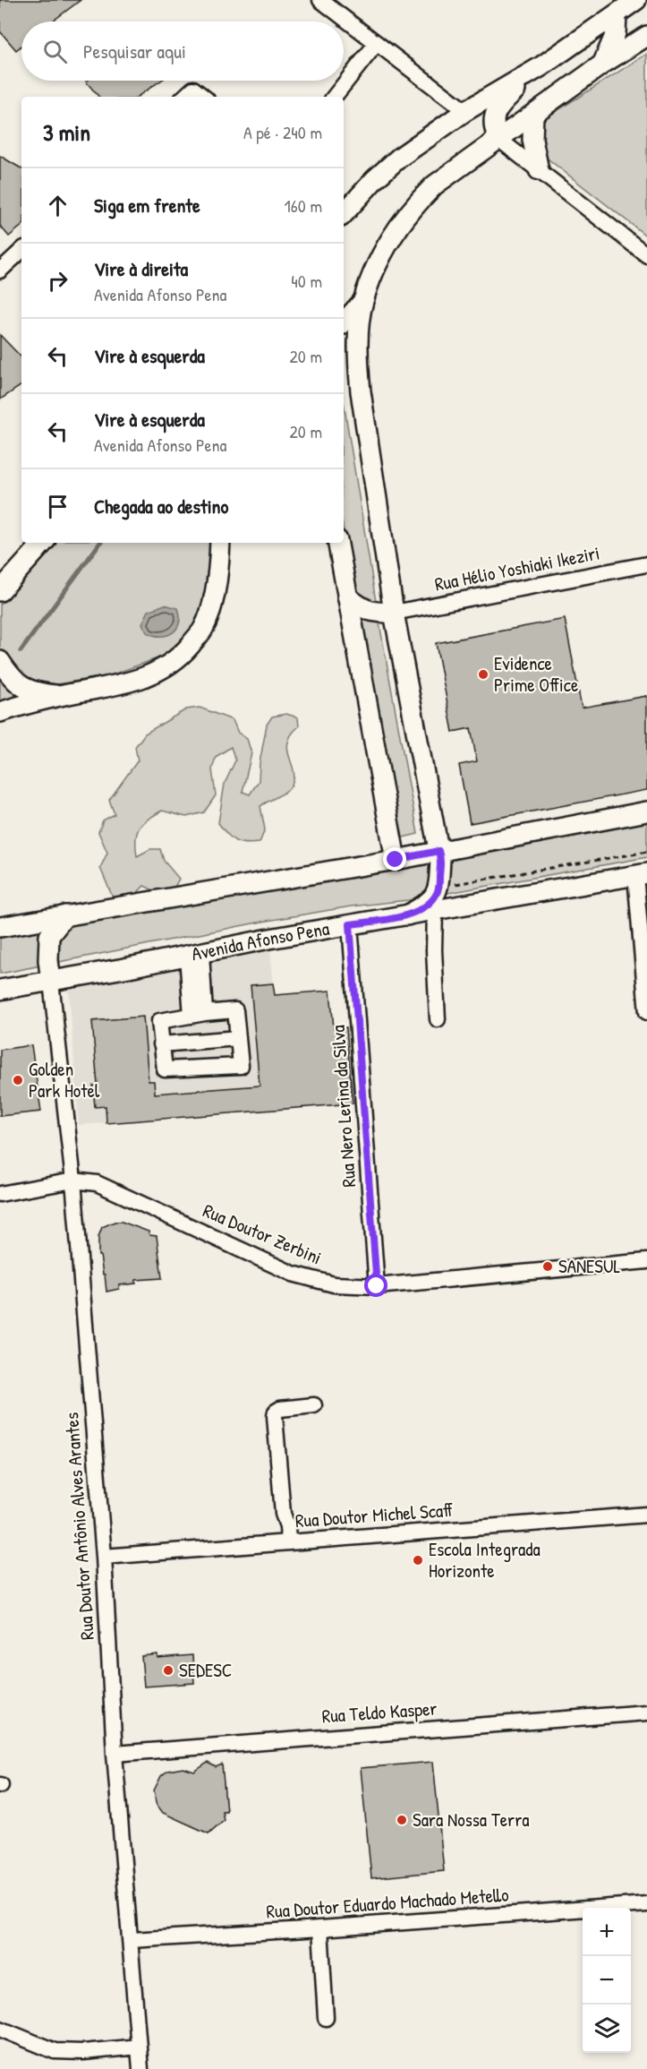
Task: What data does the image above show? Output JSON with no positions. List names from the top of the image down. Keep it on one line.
{"streets":{"main road":["Avenida Afonso Pena"],"street":["Rua Hélio Yoshiaki Ikeziri","Rua Nero Lerina da Silva","Rua Doutor Zerbini","Rua Doutor Michel Scaff","Rua Doutor Antônio Alves Arantes","Rua Teldo Kasper","Rua Doutor Eduardo Machado Metello"]},"crossings":[["Avenida Afonso Pena","Rua Nero Lerina da Silva"],["Avenida Afonso Pena","Rua Doutor Antônio Alves Arantes"],["Rua Nero Lerina da Silva","Rua Doutor Zerbini"],["Rua Doutor Zerbini","Rua Doutor Antônio Alves Arantes"],["Rua Doutor Michel Scaff","Rua Doutor Antônio Alves Arantes"],["Rua Doutor Antônio Alves Arantes","Rua Teldo Kasper"],["Rua Doutor Antônio Alves Arantes","Rua Doutor Eduardo Machado Metello"]],"places":["Evidence Prime Office","Golden Park Hotel","SANESUL","Escola Integrada Horizonte","SEDESC","Sara Nossa Terra"],"page":{"search":"Pesquisar aqui","heading":["3 min","A pé · 240 m"],"list":[["Siga em frente","160 m"],["Vire à direita","Avenida Afonso Pena","40 m"],["Vire à esquerda","20 m"],["Vire à esquerda","Avenida Afonso Pena","20 m"],"Chegada ao destino"],"map_buttons":["+","−"]}}
